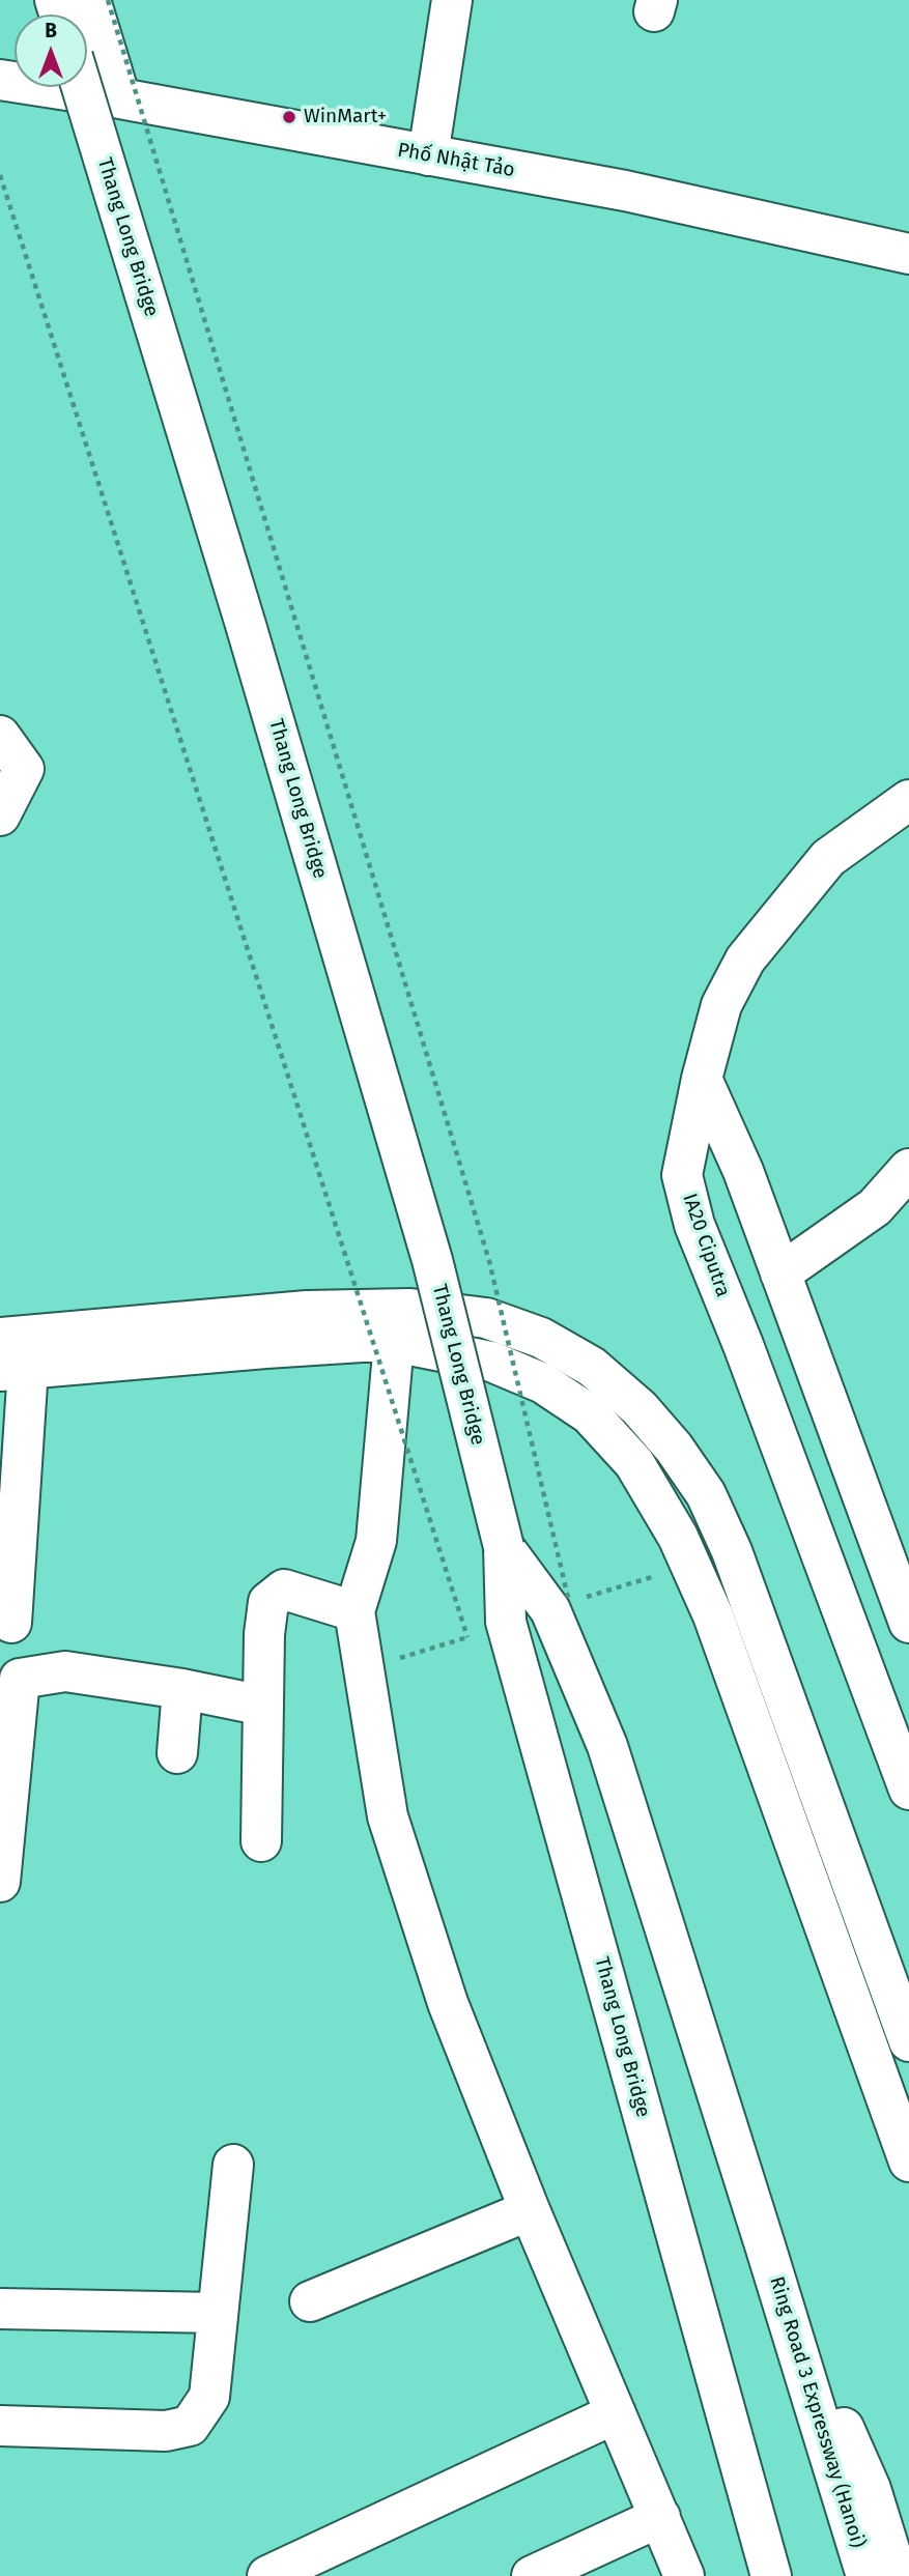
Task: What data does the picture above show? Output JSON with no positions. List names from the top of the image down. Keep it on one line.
{"streets":{"main road":["Phố Nhật Tảo","Thang Long Bridge","IA20 Ciputra","Ring Road 3 Expressway (Hanoi)"]},"crossings":[["Thang Long Bridge","Ring Road 3 Expressway (Hanoi)"]],"places":["WinMart+"],"north":"top"}
